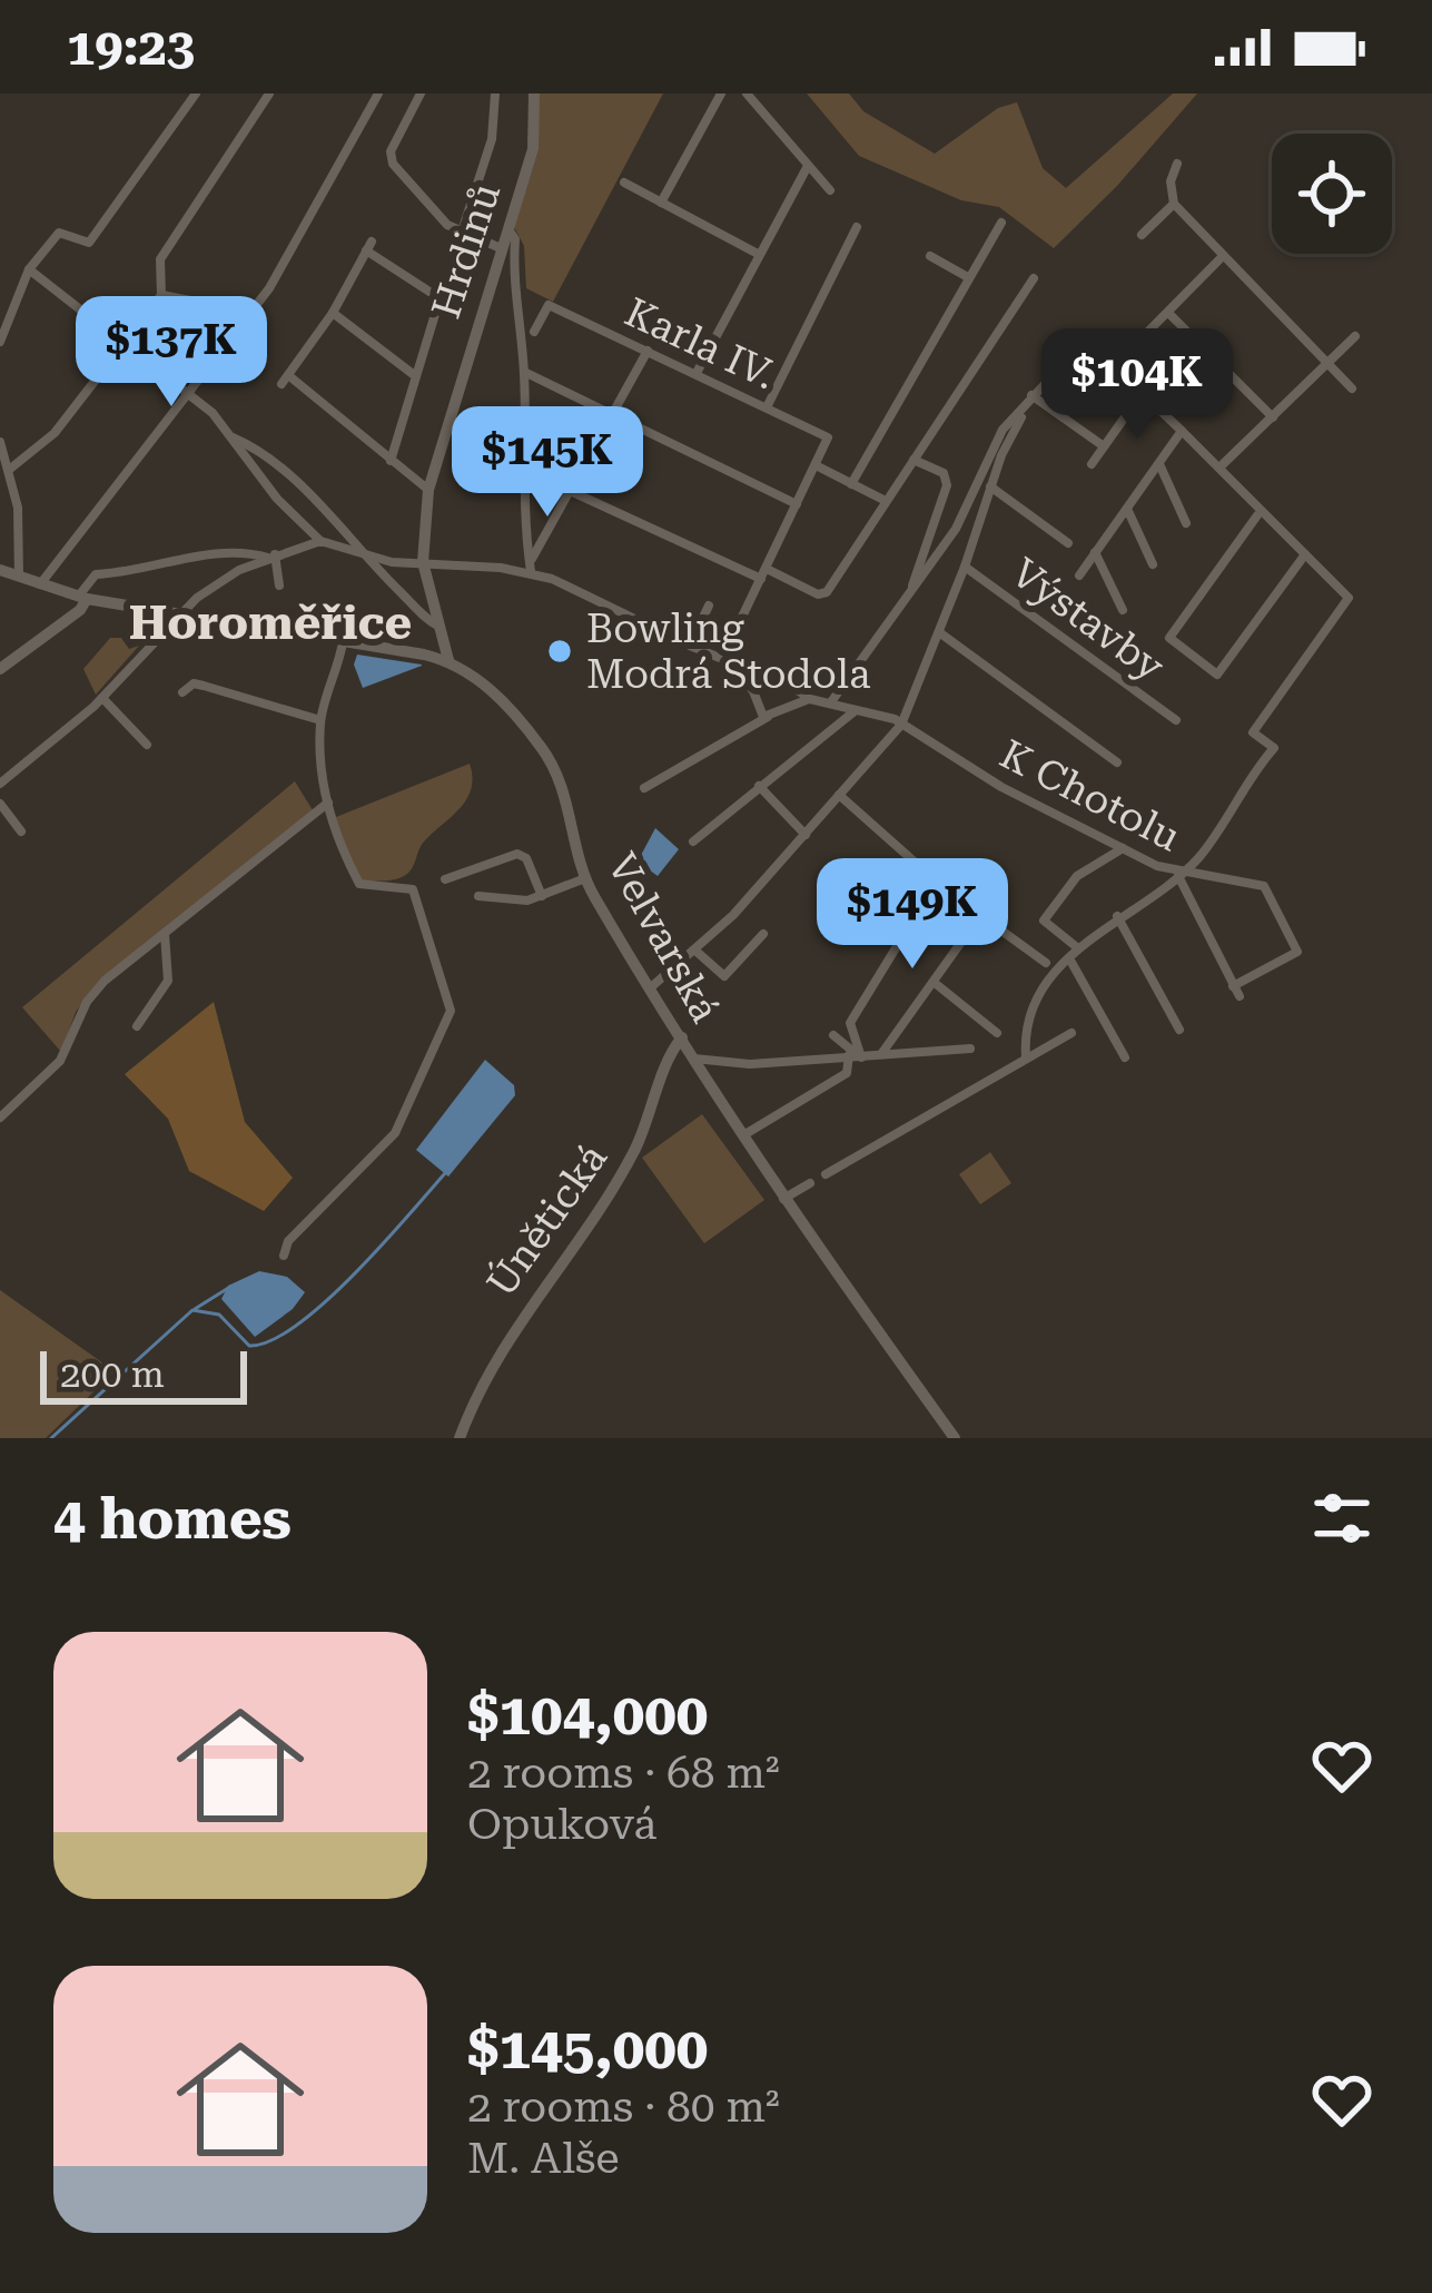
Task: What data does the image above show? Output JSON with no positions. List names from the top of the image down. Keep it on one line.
{"streets":{"main road":["Hrdinů","Velvarská","Únětická"],"street":["Karla IV.","Výstavby","K Chotolu"]},"crossings":[["Hrdinů","Velvarská"],["Velvarská","Únětická"]],"districts":["Horoměřice"],"places":["Bowling Modrá Stodola"],"scale_bar":"200 m","page":{"status":"19:23","price":["$137K","$104K","$145K","$149K"],"scale":"200 m","heading":"4 homes","list":[{"name":"$104,000","note":"2 rooms · 68 m² · Opuková"},{"name":"$145,000","note":"2 rooms · 80 m² · M. Alše"}]}}
